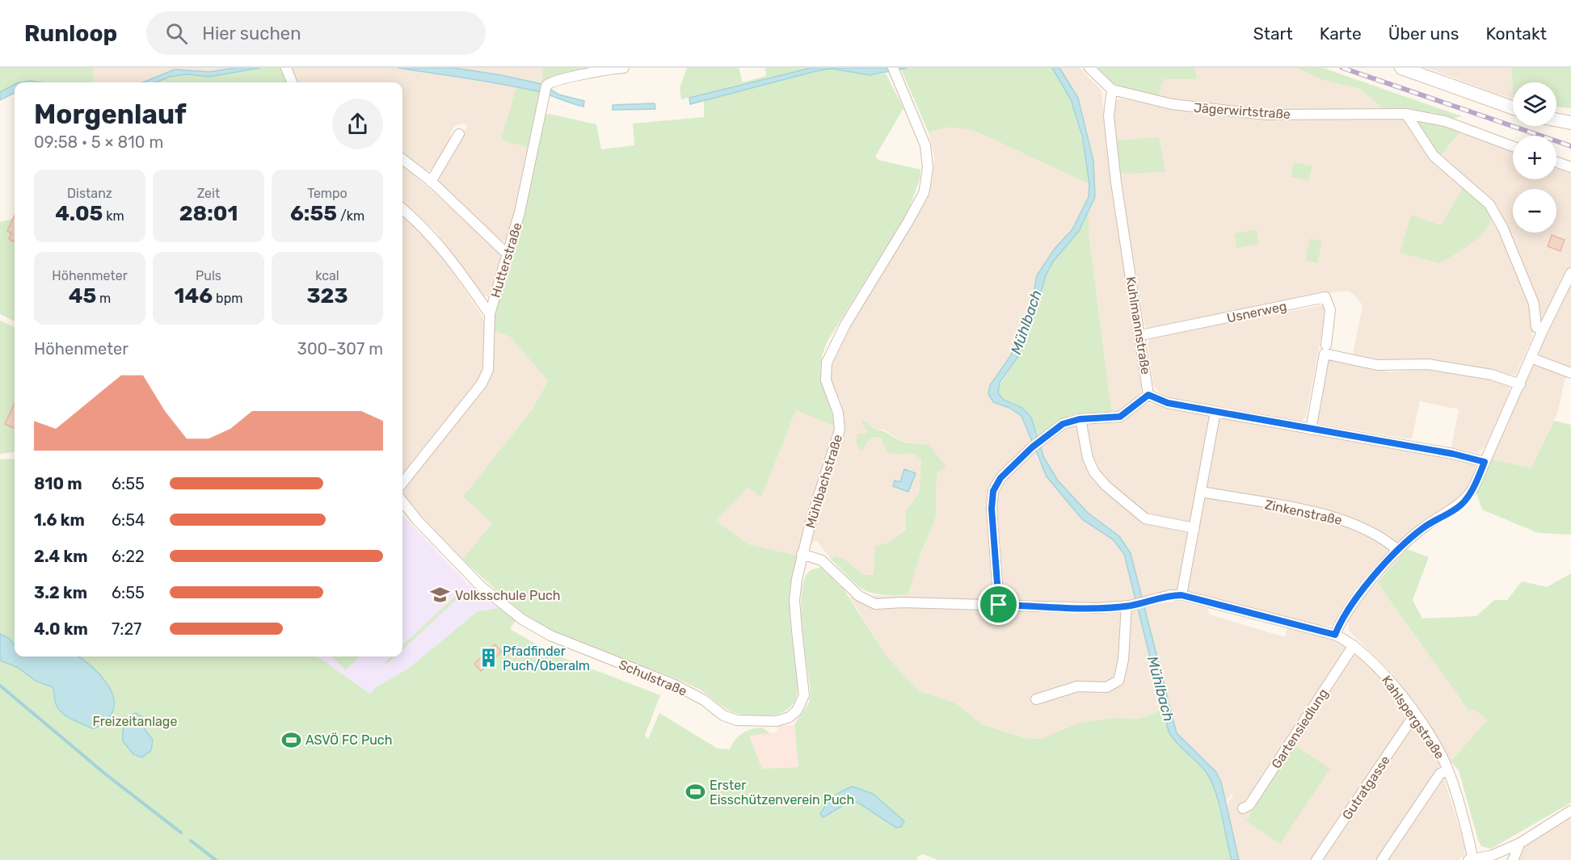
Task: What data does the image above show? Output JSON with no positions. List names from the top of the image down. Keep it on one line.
{"streets":{"street":["Jägerwirtstraße","Hutterstraße","Usnerweg","Kuhlmannstraße","Mühlbachstraße","Zinkenstraße","Schulstraße","Kahlspergstraße","Gartensiedlung","Gutratgasse"]},"crossings":[["Jägerwirtstraße","Kuhlmannstraße"],["Usnerweg","Kuhlmannstraße"],["Mühlbachstraße","Schulstraße"],["Kahlspergstraße","Gartensiedlung"],["Kahlspergstraße","Gutratgasse"]],"water":["Mühlbach"],"parks":["Freizeitanlage"],"places":{"school or university":["Volksschule Puch"],"building":["Pfadfinder Puch/Oberalm"],"sports":["ASVÖ FC Puch","Erster Eisschützenverein Puch"]},"page":{"header":"Runloop","search":"Hier suchen","nav":["Start","Karte","Über uns","Kontakt"],"map_buttons":["+","−"],"heading":["Morgenlauf","09:58 · 5 × 810 m"],"stats":[["Distanz","4.05 km"],["Zeit","28:01"],["Tempo","6:55 /km"],["Höhenmeter","45 m"],["Puls","146 bpm"],["kcal","323"]],"chart":["Höhenmeter","300–307 m"],"list":[{"name":"810 m","note":"6:55"},{"name":"1.6 km","note":"6:54"},{"name":"2.4 km","note":"6:22"},{"name":"3.2 km","note":"6:55"},{"name":"4.0 km","note":"7:27"}]}}
